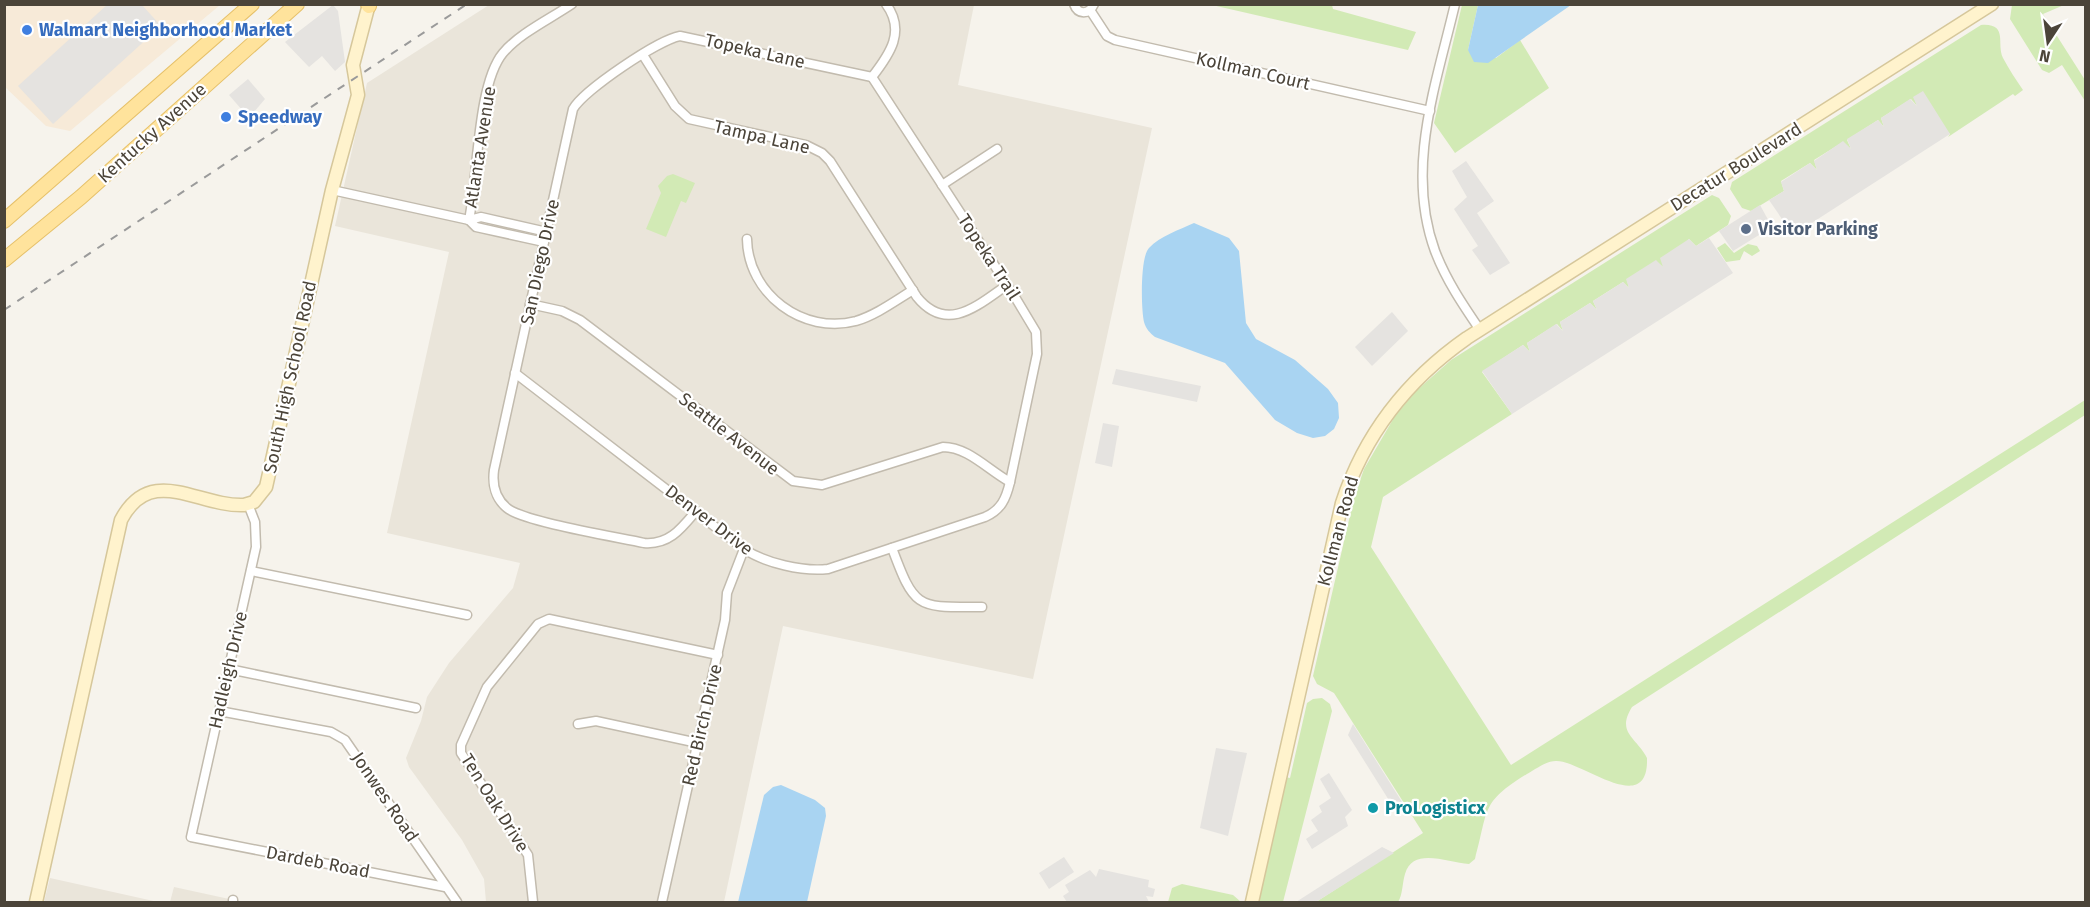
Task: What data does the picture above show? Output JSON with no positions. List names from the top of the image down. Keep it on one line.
{"streets":{"main road":["Kentucky Avenue"],"street":["Topeka Lane","Kollman Court","Tampa Lane","Atlanta Avenue","Decatur Boulevard","Topeka Trail","San Diego Drive","South High School Road","Seattle Avenue","Denver Drive","Kollman Road","Hadleigh Drive","Red Birch Drive","Jonwes Road","Ten Oak Drive","Dardeb Road"]},"crossings":[["Topeka Lane","Tampa Lane"],["Topeka Lane","Topeka Trail"],["Topeka Lane","San Diego Drive"],["Tampa Lane","Topeka Trail"],["Tampa Lane","San Diego Drive"],["Decatur Boulevard","Kollman Road"],["Topeka Trail","Seattle Avenue"],["Topeka Trail","Denver Drive"],["San Diego Drive","Seattle Avenue"],["San Diego Drive","Denver Drive"],["South High School Road","Hadleigh Drive"],["Denver Drive","Red Birch Drive"],["Hadleigh Drive","Jonwes Road"],["Hadleigh Drive","Dardeb Road"],["Red Birch Drive","Ten Oak Drive"],["Jonwes Road","Dardeb Road"]],"places":["Walmart Neighborhood Market","Speedway","Visitor Parking","ProLogisticx"],"north":"bottom"}
